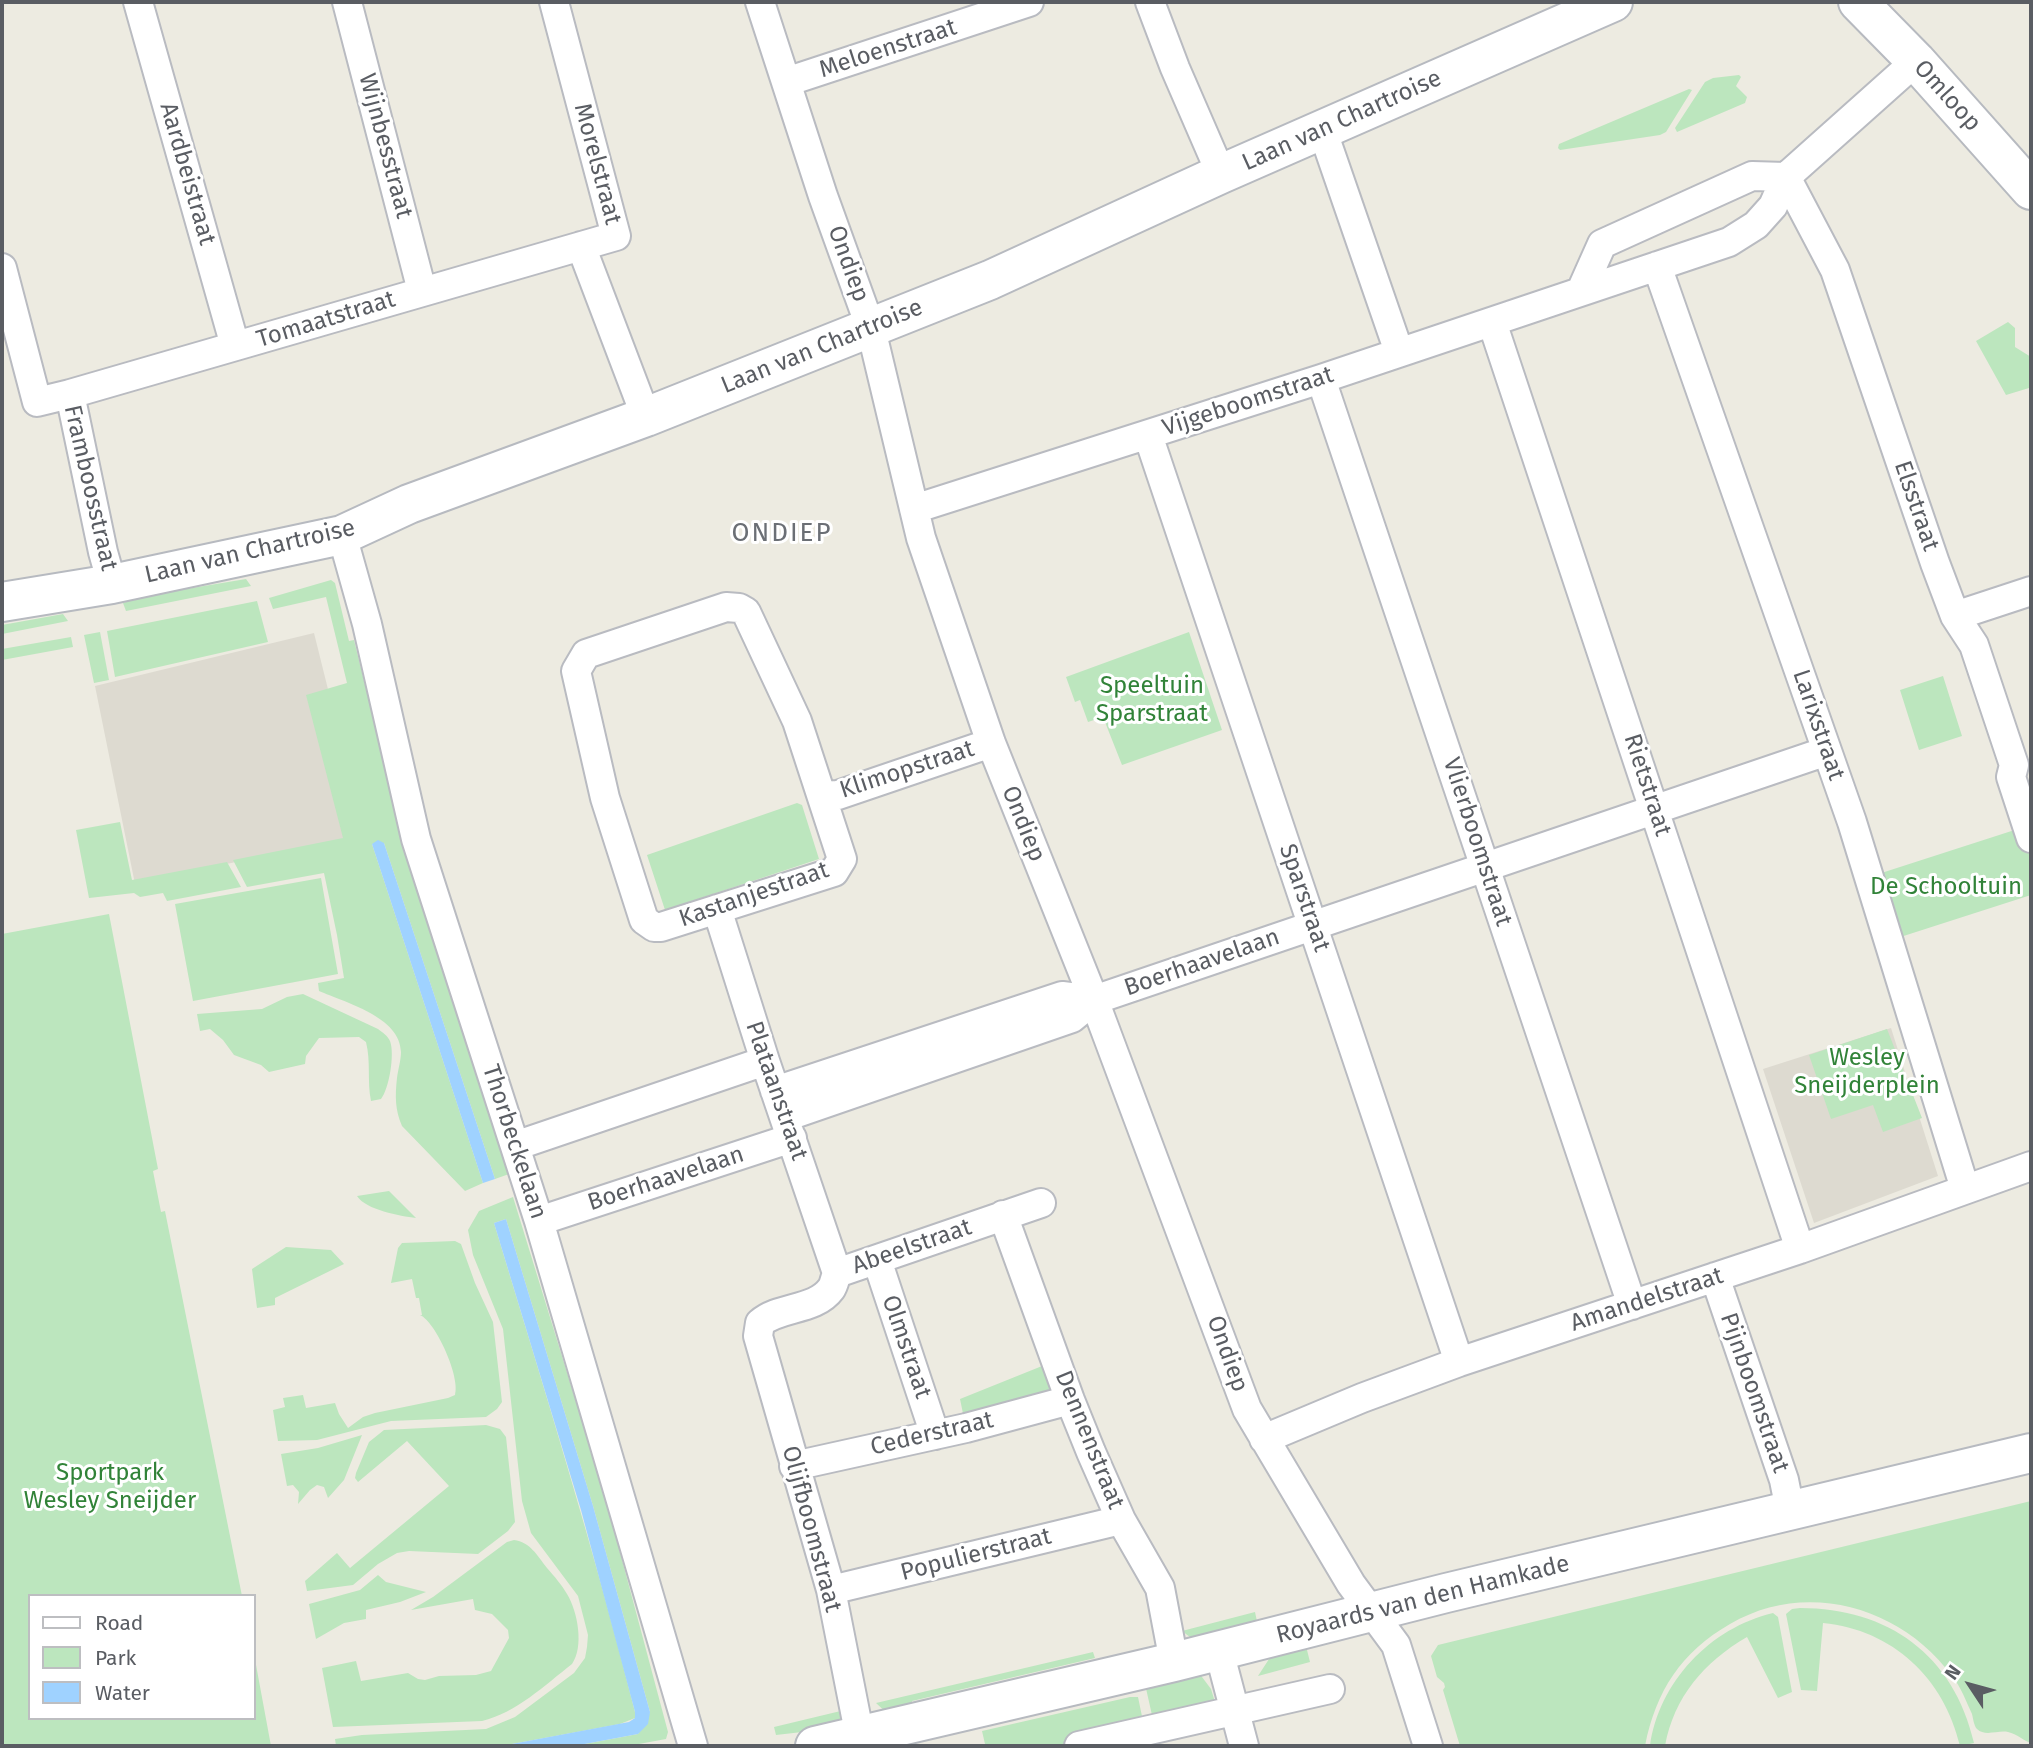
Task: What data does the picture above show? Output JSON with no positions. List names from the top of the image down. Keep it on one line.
{"streets":{"street":["Meloenstraat","Omloop","Laan van Chartroise","Wijnbesstraat","Morelstraat","Aardbeistraat","Ondiep","Tomaatstraat","Vijgeboomstraat","Framboosstraat","Elsstraat","Larixstraat","Klimopstraat","Rietstraat","Vlierboomstraat","Kastanjestraat","Sparstraat","Boerhaavelaan","Plataanstraat","Thorbeckelaan","Abeelstraat","Amandelstraat","Olmstraat","Pijnboomstraat","Cederstraat","Dennenstraat","Olijfboomstraat","Populierstraat","Royaards van den Hamkade"]},"crossings":[["Meloenstraat","Ondiep"],["Omloop","Vijgeboomstraat"],["Laan van Chartroise","Morelstraat"],["Laan van Chartroise","Ondiep"],["Laan van Chartroise","Framboosstraat"],["Laan van Chartroise","Thorbeckelaan"],["Wijnbesstraat","Tomaatstraat"],["Morelstraat","Tomaatstraat"],["Aardbeistraat","Tomaatstraat"],["Ondiep","Vijgeboomstraat"],["Ondiep","Klimopstraat"],["Ondiep","Boerhaavelaan"],["Ondiep","Amandelstraat"],["Ondiep","Royaards van den Hamkade"],["Tomaatstraat","Framboosstraat"],["Vijgeboomstraat","Elsstraat"],["Vijgeboomstraat","Larixstraat"],["Vijgeboomstraat","Rietstraat"],["Vijgeboomstraat","Vlierboomstraat"],["Vijgeboomstraat","Sparstraat"],["Larixstraat","Boerhaavelaan"],["Larixstraat","Amandelstraat"],["Klimopstraat","Kastanjestraat"],["Rietstraat","Boerhaavelaan"],["Rietstraat","Amandelstraat"],["Vlierboomstraat","Boerhaavelaan"],["Vlierboomstraat","Amandelstraat"],["Kastanjestraat","Plataanstraat"],["Sparstraat","Boerhaavelaan"],["Sparstraat","Amandelstraat"],["Boerhaavelaan","Plataanstraat"],["Boerhaavelaan","Thorbeckelaan"],["Plataanstraat","Abeelstraat"],["Abeelstraat","Olmstraat"],["Abeelstraat","Dennenstraat"],["Abeelstraat","Olijfboomstraat"],["Amandelstraat","Pijnboomstraat"],["Olmstraat","Cederstraat"],["Pijnboomstraat","Royaards van den Hamkade"],["Cederstraat","Dennenstraat"],["Cederstraat","Olijfboomstraat"],["Dennenstraat","Populierstraat"],["Dennenstraat","Royaards van den Hamkade"],["Olijfboomstraat","Populierstraat"],["Olijfboomstraat","Royaards van den Hamkade"]],"districts":["ONDIEP"],"parks":["Speeltuin Sparstraat","De Schooltuin","Wesley Sneijderplein","Sportpark Wesley Sneijder"],"legend":["Road","Park","Water"],"north":"top left"}
